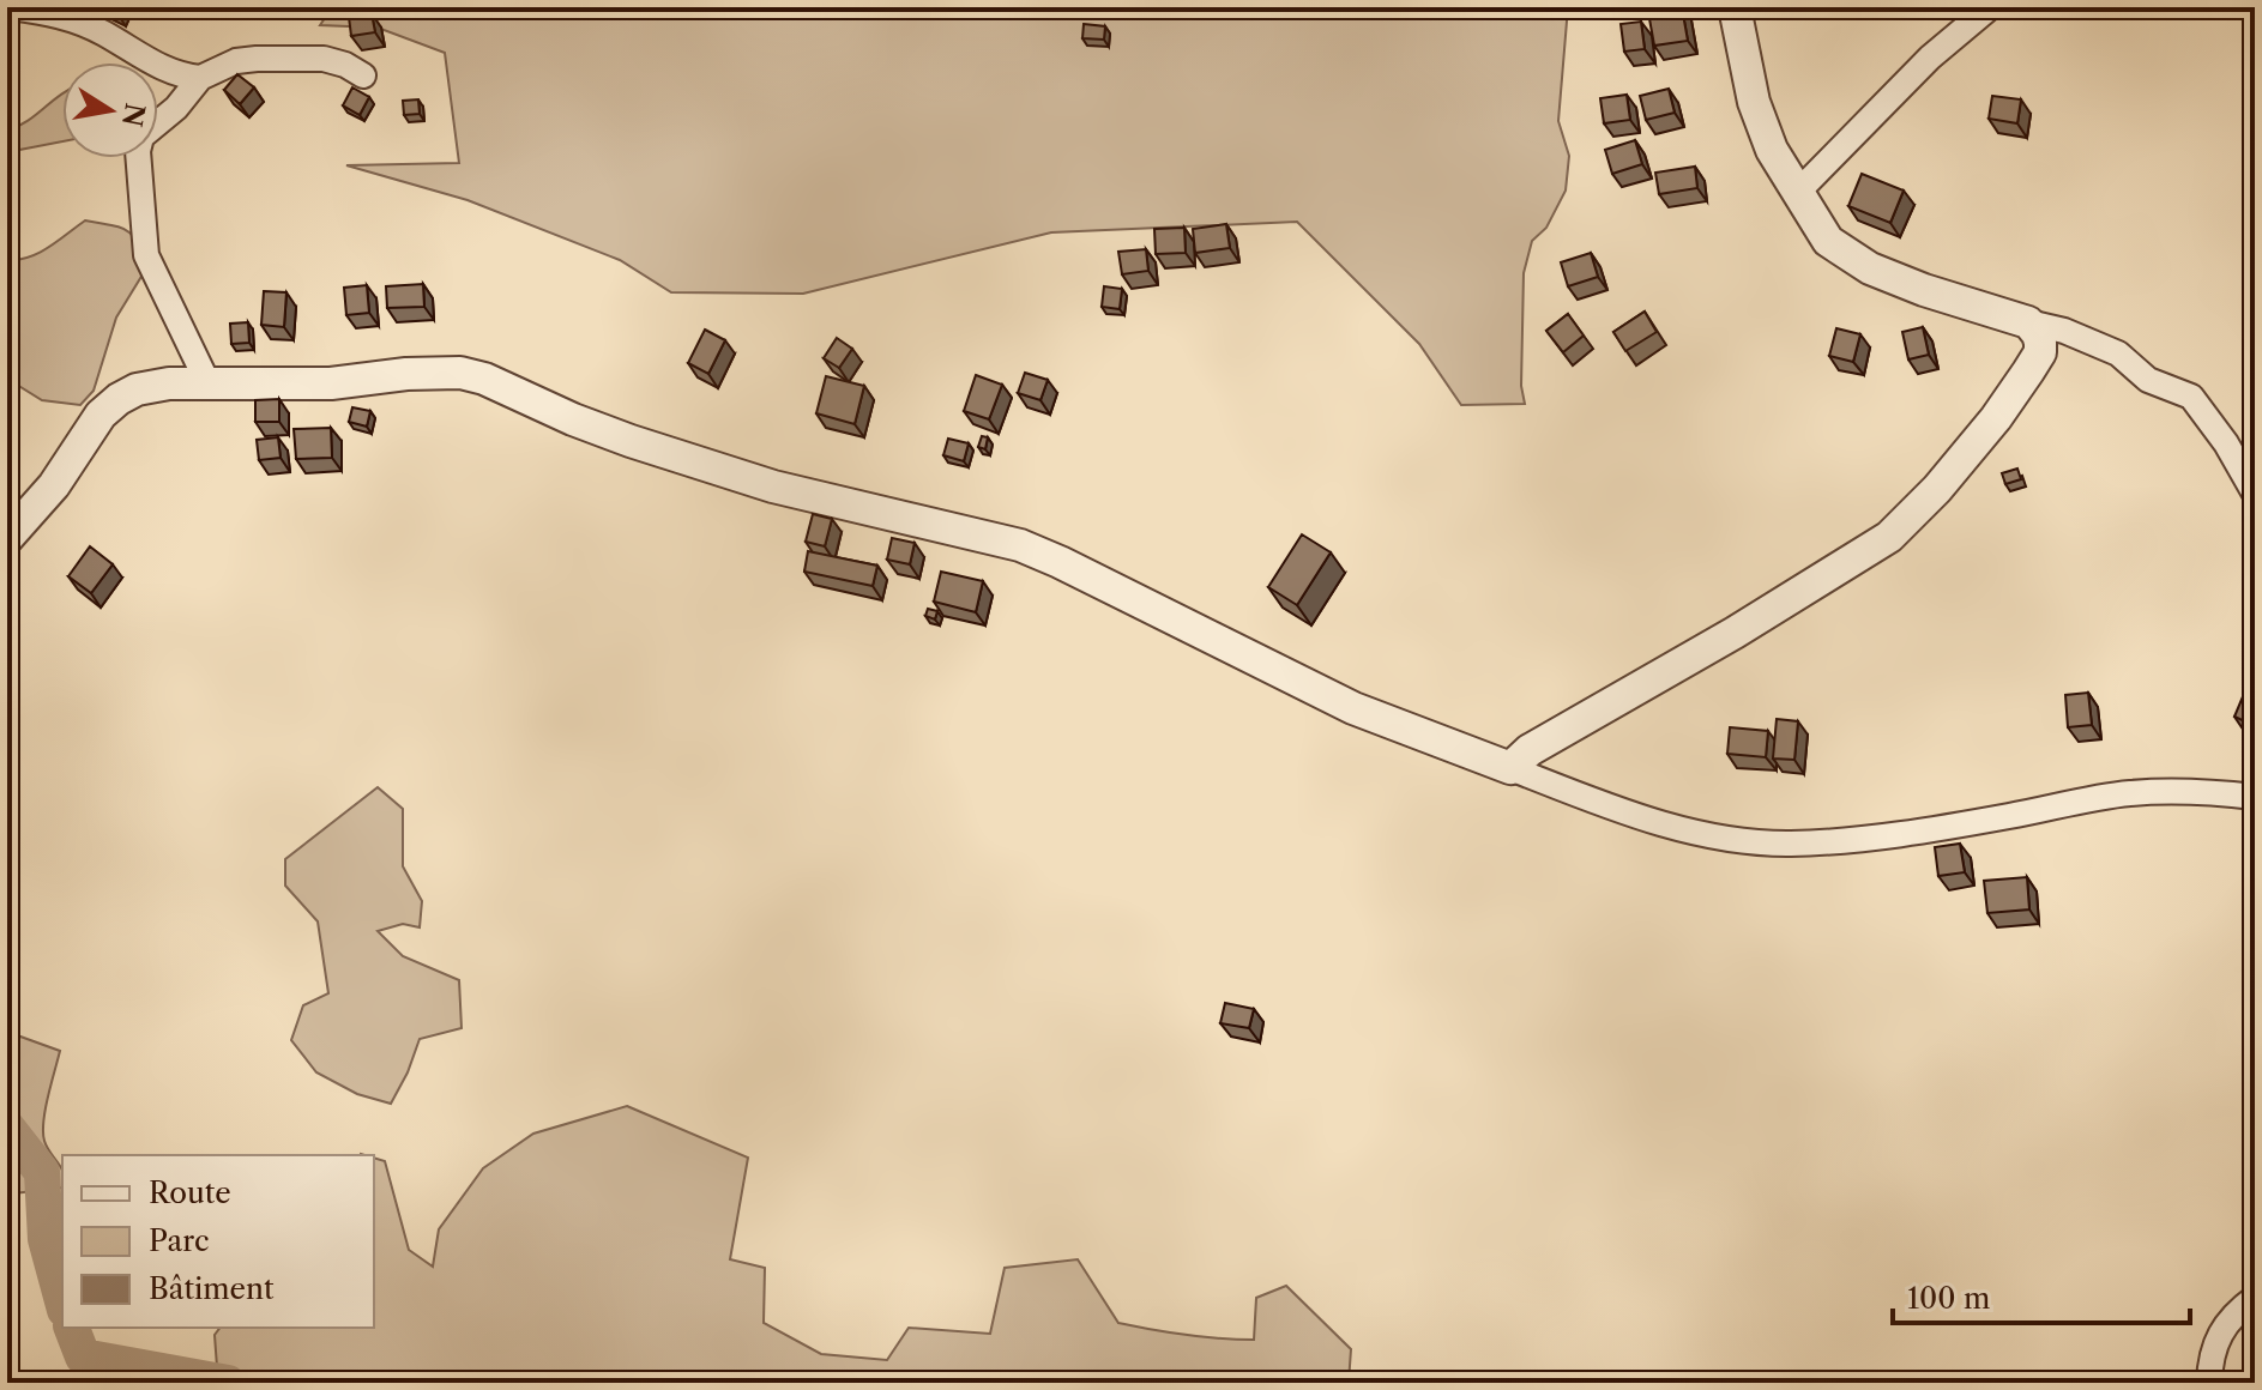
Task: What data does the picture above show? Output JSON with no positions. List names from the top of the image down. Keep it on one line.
{"legend":["Route","Parc","Bâtiment"],"scale_bar":"100 m","north":"right"}
